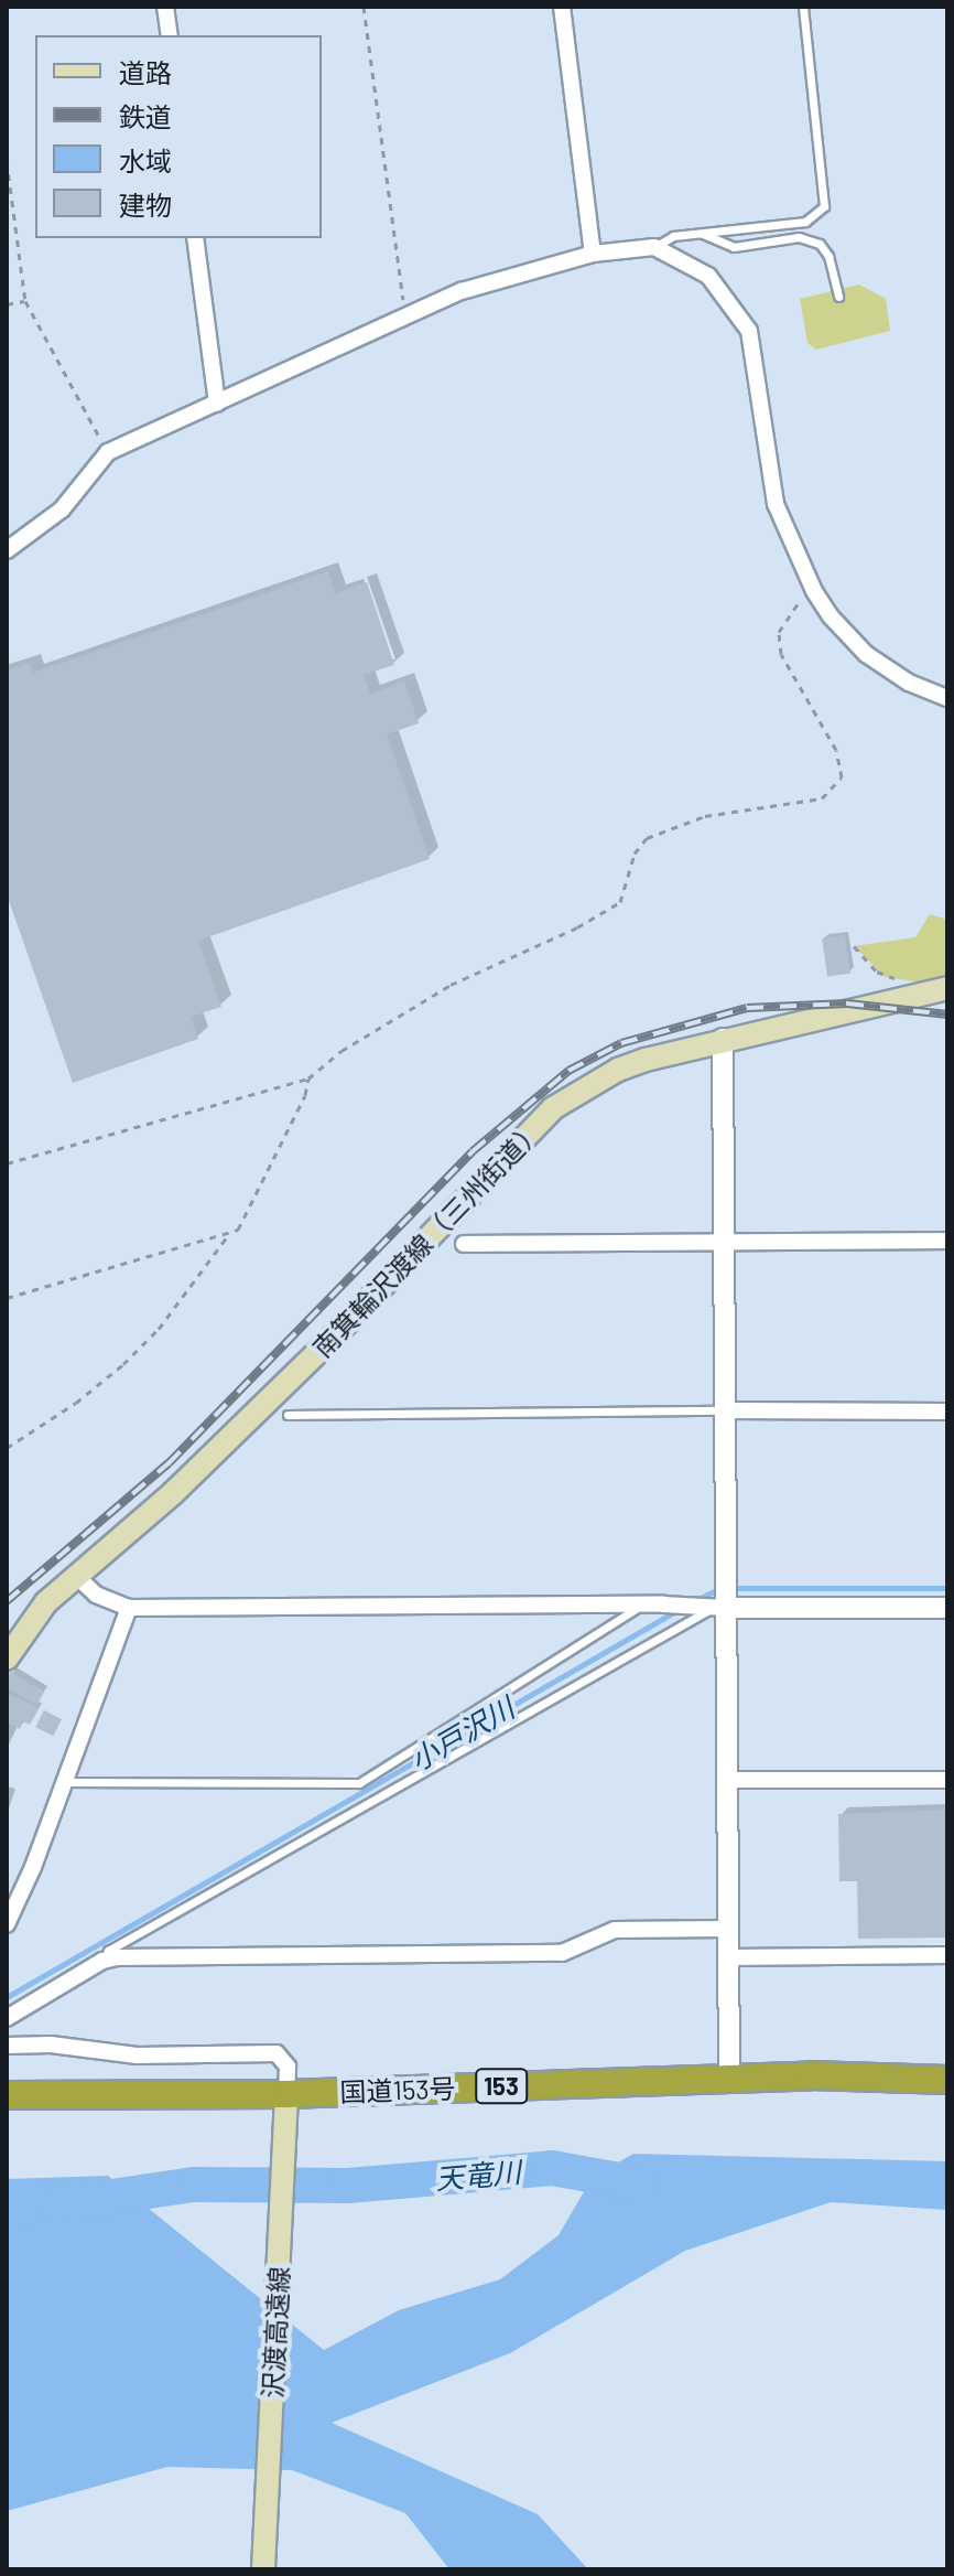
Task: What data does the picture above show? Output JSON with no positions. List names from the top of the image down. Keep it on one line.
{"streets":{"highway":["153","国道153号"],"main road":["南箕輪沢渡線（三州街道）","沢渡高遠線"]},"crossings":[["国道153号","沢渡高遠線"]],"water":["小戸沢川","天竜川"],"legend":["道路","鉄道","水域","建物"]}
